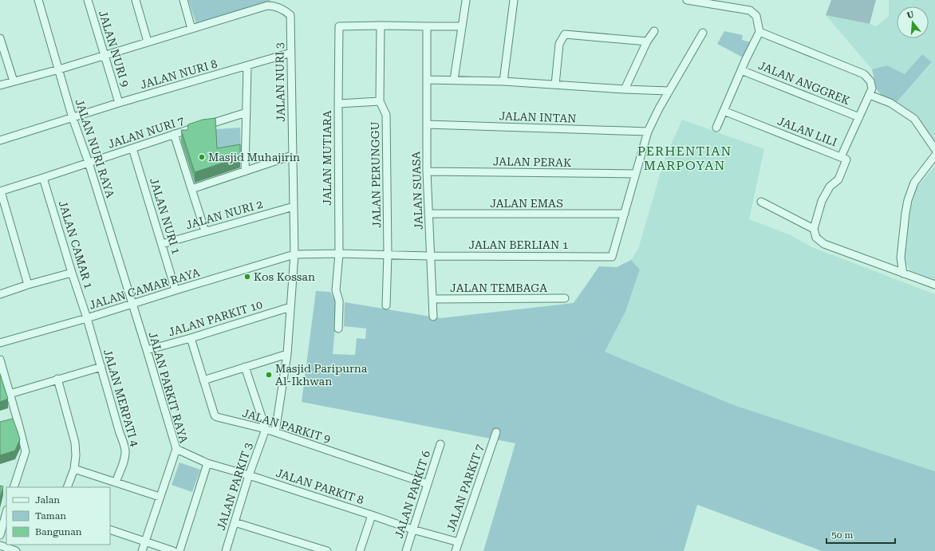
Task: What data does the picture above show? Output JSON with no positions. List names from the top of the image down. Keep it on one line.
{"streets":{"street":["JALAN NURI 9","JALAN NURI 8","JALAN NURI 3","JALAN ANGGREK","JALAN INTAN","JALAN LILI","JALAN NURI 7","JALAN NURI RAYA","JALAN MUTIARA","JALAN PERAK","JALAN PERUNGGU","JALAN SUASA","JALAN EMAS","JALAN NURI 2","JALAN NURI 1","JALAN CAMAR 1","JALAN BERLIAN 1","JALAN TEMBAGA","JALAN CAMAR RAYA","JALAN PARKIT 10","JALAN PARKIT RAYA","JALAN MERPATI 4","JALAN PARKIT 9","JALAN PARKIT 3","JALAN PARKIT 8","JALAN PARKIT 7","JALAN PARKIT 6"]},"crossings":[["JALAN NURI 9","JALAN NURI 8"],["JALAN NURI 8","JALAN NURI 3"],["JALAN NURI 8","JALAN NURI RAYA"],["JALAN NURI 3","JALAN NURI 2"],["JALAN NURI 3","JALAN BERLIAN 1"],["JALAN NURI 3","JALAN CAMAR RAYA"],["JALAN NURI 3","JALAN PARKIT 10"],["JALAN NURI 3","JALAN PARKIT 9"],["JALAN ANGGREK","JALAN LILI"],["JALAN INTAN","JALAN SUASA"],["JALAN INTAN","JALAN BERLIAN 1"],["JALAN NURI 7","JALAN NURI RAYA"],["JALAN NURI 7","JALAN NURI 1"],["JALAN NURI 7","JALAN CAMAR 1"],["JALAN NURI RAYA","JALAN CAMAR RAYA"],["JALAN NURI RAYA","JALAN PARKIT RAYA"],["JALAN MUTIARA","JALAN PERUNGGU"],["JALAN MUTIARA","JALAN BERLIAN 1"],["JALAN PERAK","JALAN SUASA"],["JALAN PERAK","JALAN BERLIAN 1"],["JALAN PERUNGGU","JALAN BERLIAN 1"],["JALAN SUASA","JALAN EMAS"],["JALAN SUASA","JALAN BERLIAN 1"],["JALAN EMAS","JALAN BERLIAN 1"],["JALAN NURI 2","JALAN NURI 1"],["JALAN NURI 1","JALAN CAMAR RAYA"],["JALAN CAMAR 1","JALAN CAMAR RAYA"],["JALAN CAMAR 1","JALAN MERPATI 4"],["JALAN BERLIAN 1","JALAN CAMAR RAYA"],["JALAN CAMAR RAYA","JALAN PARKIT RAYA"],["JALAN CAMAR RAYA","JALAN MERPATI 4"],["JALAN PARKIT 10","JALAN PARKIT RAYA"],["JALAN PARKIT 10","JALAN PARKIT 9"],["JALAN PARKIT RAYA","JALAN PARKIT 8"],["JALAN PARKIT 9","JALAN PARKIT 3"],["JALAN PARKIT 9","JALAN PARKIT 6"],["JALAN PARKIT 3","JALAN PARKIT 8"],["JALAN PARKIT 8","JALAN PARKIT 7"],["JALAN PARKIT 8","JALAN PARKIT 6"]],"districts":["PERHENTIAN MARPOYAN"],"places":["Masjid Muhajirin","Kos Kossan","Masjid Paripurna Al-Ikhwan"],"legend":["Jalan","Taman","Bangunan"],"scale_bar":"50 m","north":"top"}
